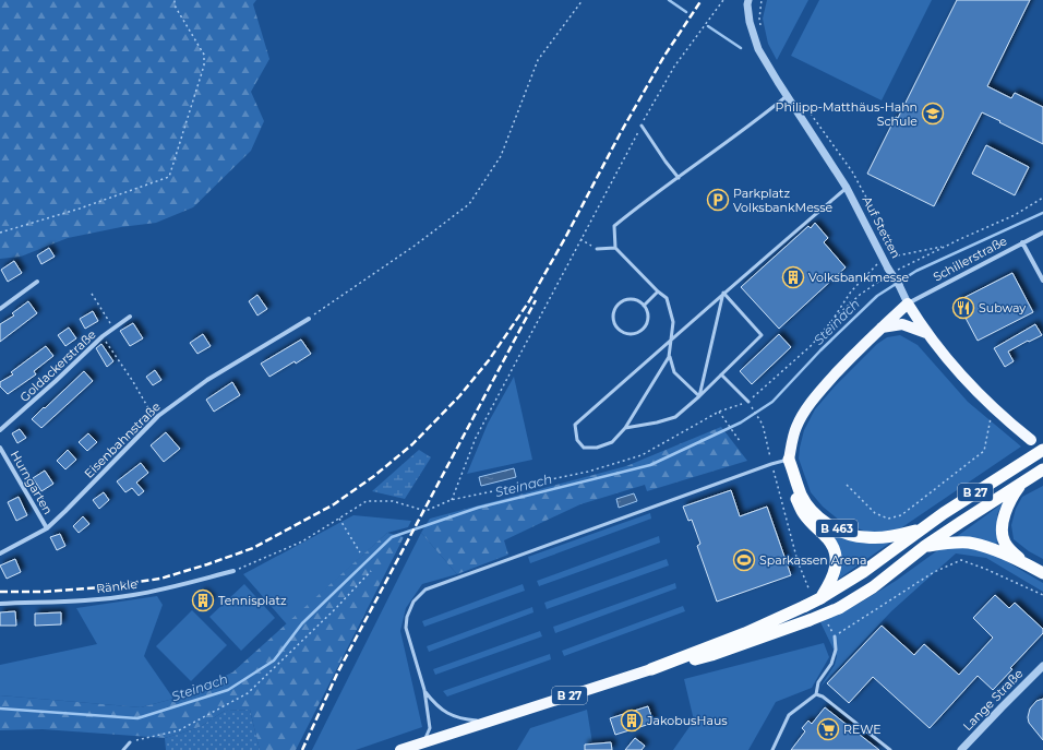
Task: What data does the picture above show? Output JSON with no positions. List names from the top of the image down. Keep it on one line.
{"streets":{"highway":["B 27","B 463"],"main road":["Auf Stetten"],"street":["Schillerstraße","Goldackerstraße","Eisenbahnstraße","Hurngarten","Ränkle","Lange Straße"]},"crossings":[["Auf Stetten","Schillerstraße"],["Eisenbahnstraße","Hurngarten"],["B 27","B 463"]],"water":["Steinach"],"places":{"school or university":["Philipp-Matthäus-Hahn Schule"],"parking":["Parkplatz VolksbankMesse"],"building":["Volksbankmesse","Tennisplatz","JakobusHaus"],"restaurant":["Subway"],"sports":["Sparkassen Arena"],"supermarket":["REWE"]}}
